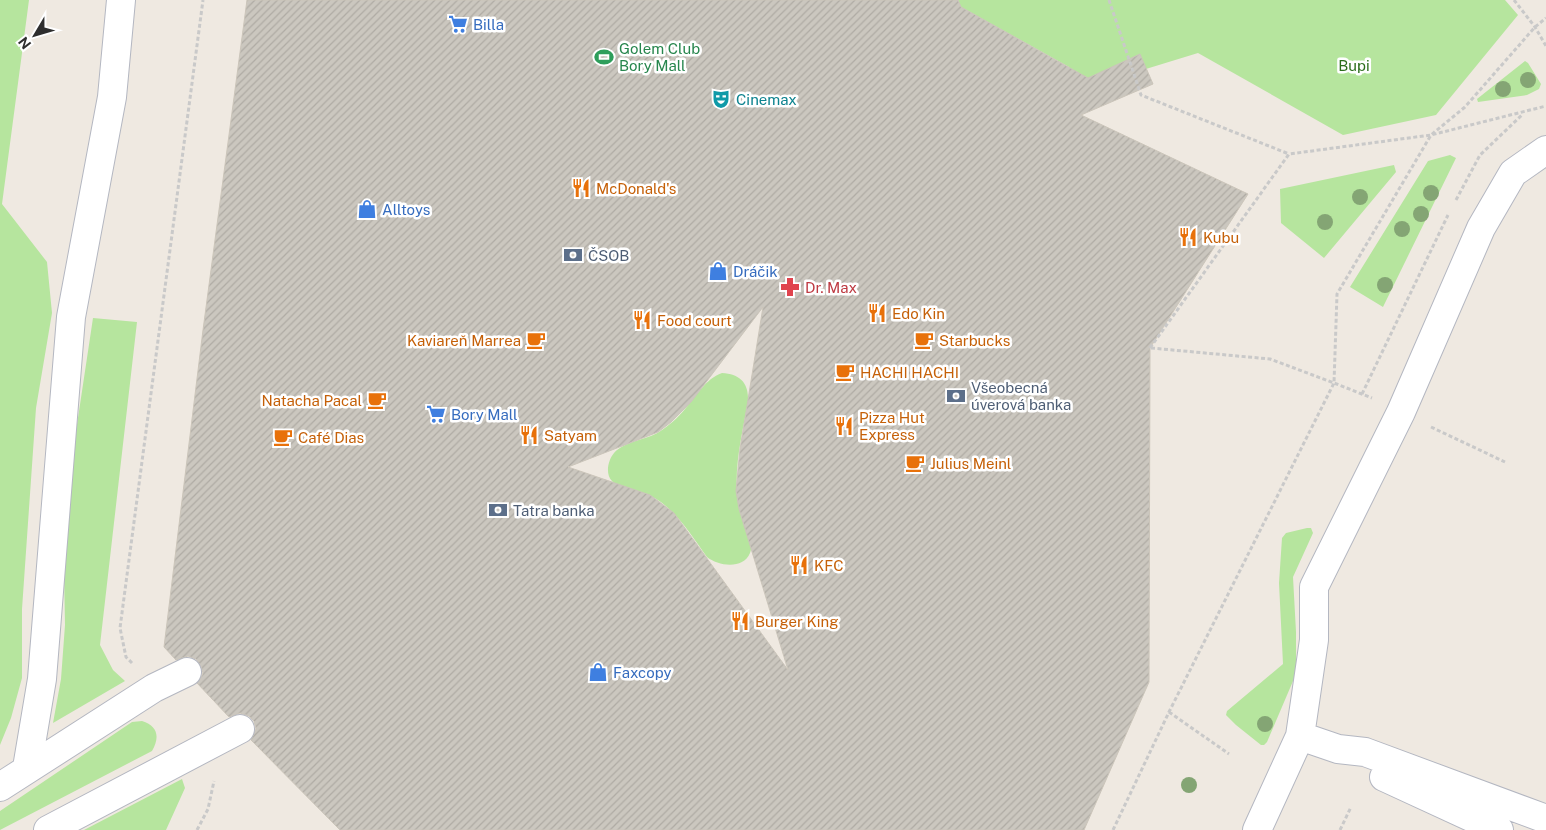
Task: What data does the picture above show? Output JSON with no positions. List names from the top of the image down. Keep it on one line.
{"parks":["Bupi"],"places":{"supermarket":["Billa","Bory Mall"],"sports":["Golem Club Bory Mall"],"theatre":["Cinemax"],"restaurant":["McDonald's","Kubu","Edo Kin","Food court","Pizza Hut Express","Satyam","KFC","Burger King"],"shop":["Alltoys","Dráčik","Faxcopy"],"bank":["ČSOB","Všeobecná úverová banka","Tatra banka"],"pharmacy":["Dr. Max"],"cafe":["Kaviareň Marrea","Starbucks","HACHI HACHI","Natacha Pacal","Café Dias","Julius Meinl"]},"north":"bottom left"}
